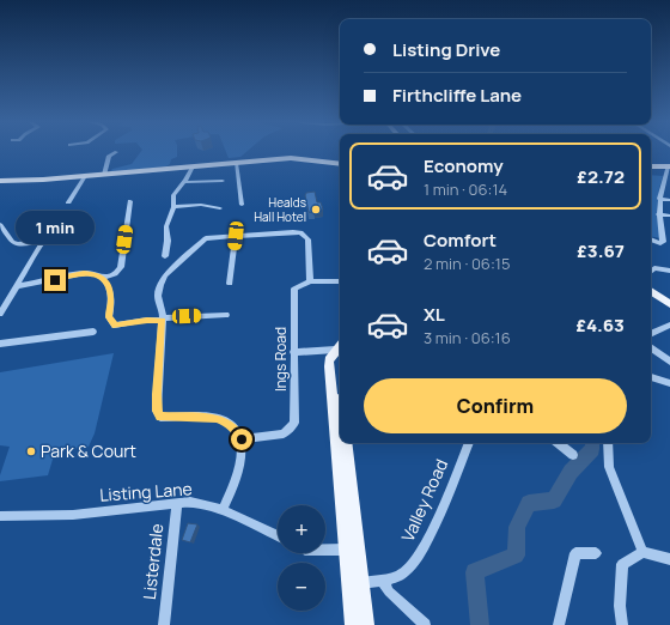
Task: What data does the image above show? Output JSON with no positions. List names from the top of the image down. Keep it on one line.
{"streets":{"street":["Ings Road","Listing Lane","Valley Road","Listerdale"]},"crossings":[["Listing Lane","Listerdale"]],"places":["Healds Hall Hotel","Park & Court"],"page":{"banner":["Listing Drive","Firthcliffe Lane"],"list":[{"name":"Economy","note":"1 min · 06:14","value":"£2.72"},{"name":"Comfort","note":"2 min · 06:15","value":"£3.67"},{"name":"XL","note":"3 min · 06:16","value":"£4.63"}],"bubble":"1 min","buttons":"Confirm","map_buttons":["+","−"]}}
